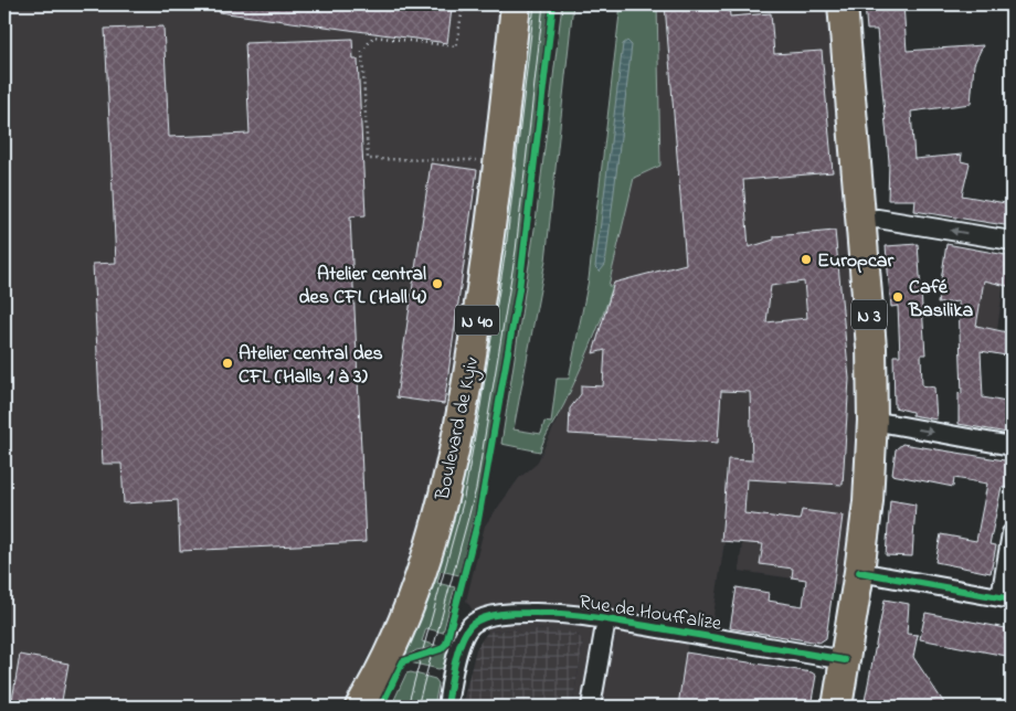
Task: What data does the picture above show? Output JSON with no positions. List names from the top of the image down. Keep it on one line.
{"streets":{"main road":["N 3","N 40","Boulevard de Kyiv"],"street":["Rue de Houffalize"]},"crossings":[["N 3","Rue de Houffalize"]],"places":["Europcar","Atelier central des CFL (Hall 4)","Café Basilika","Atelier central des CFL (Halls 1 à 3)"]}
